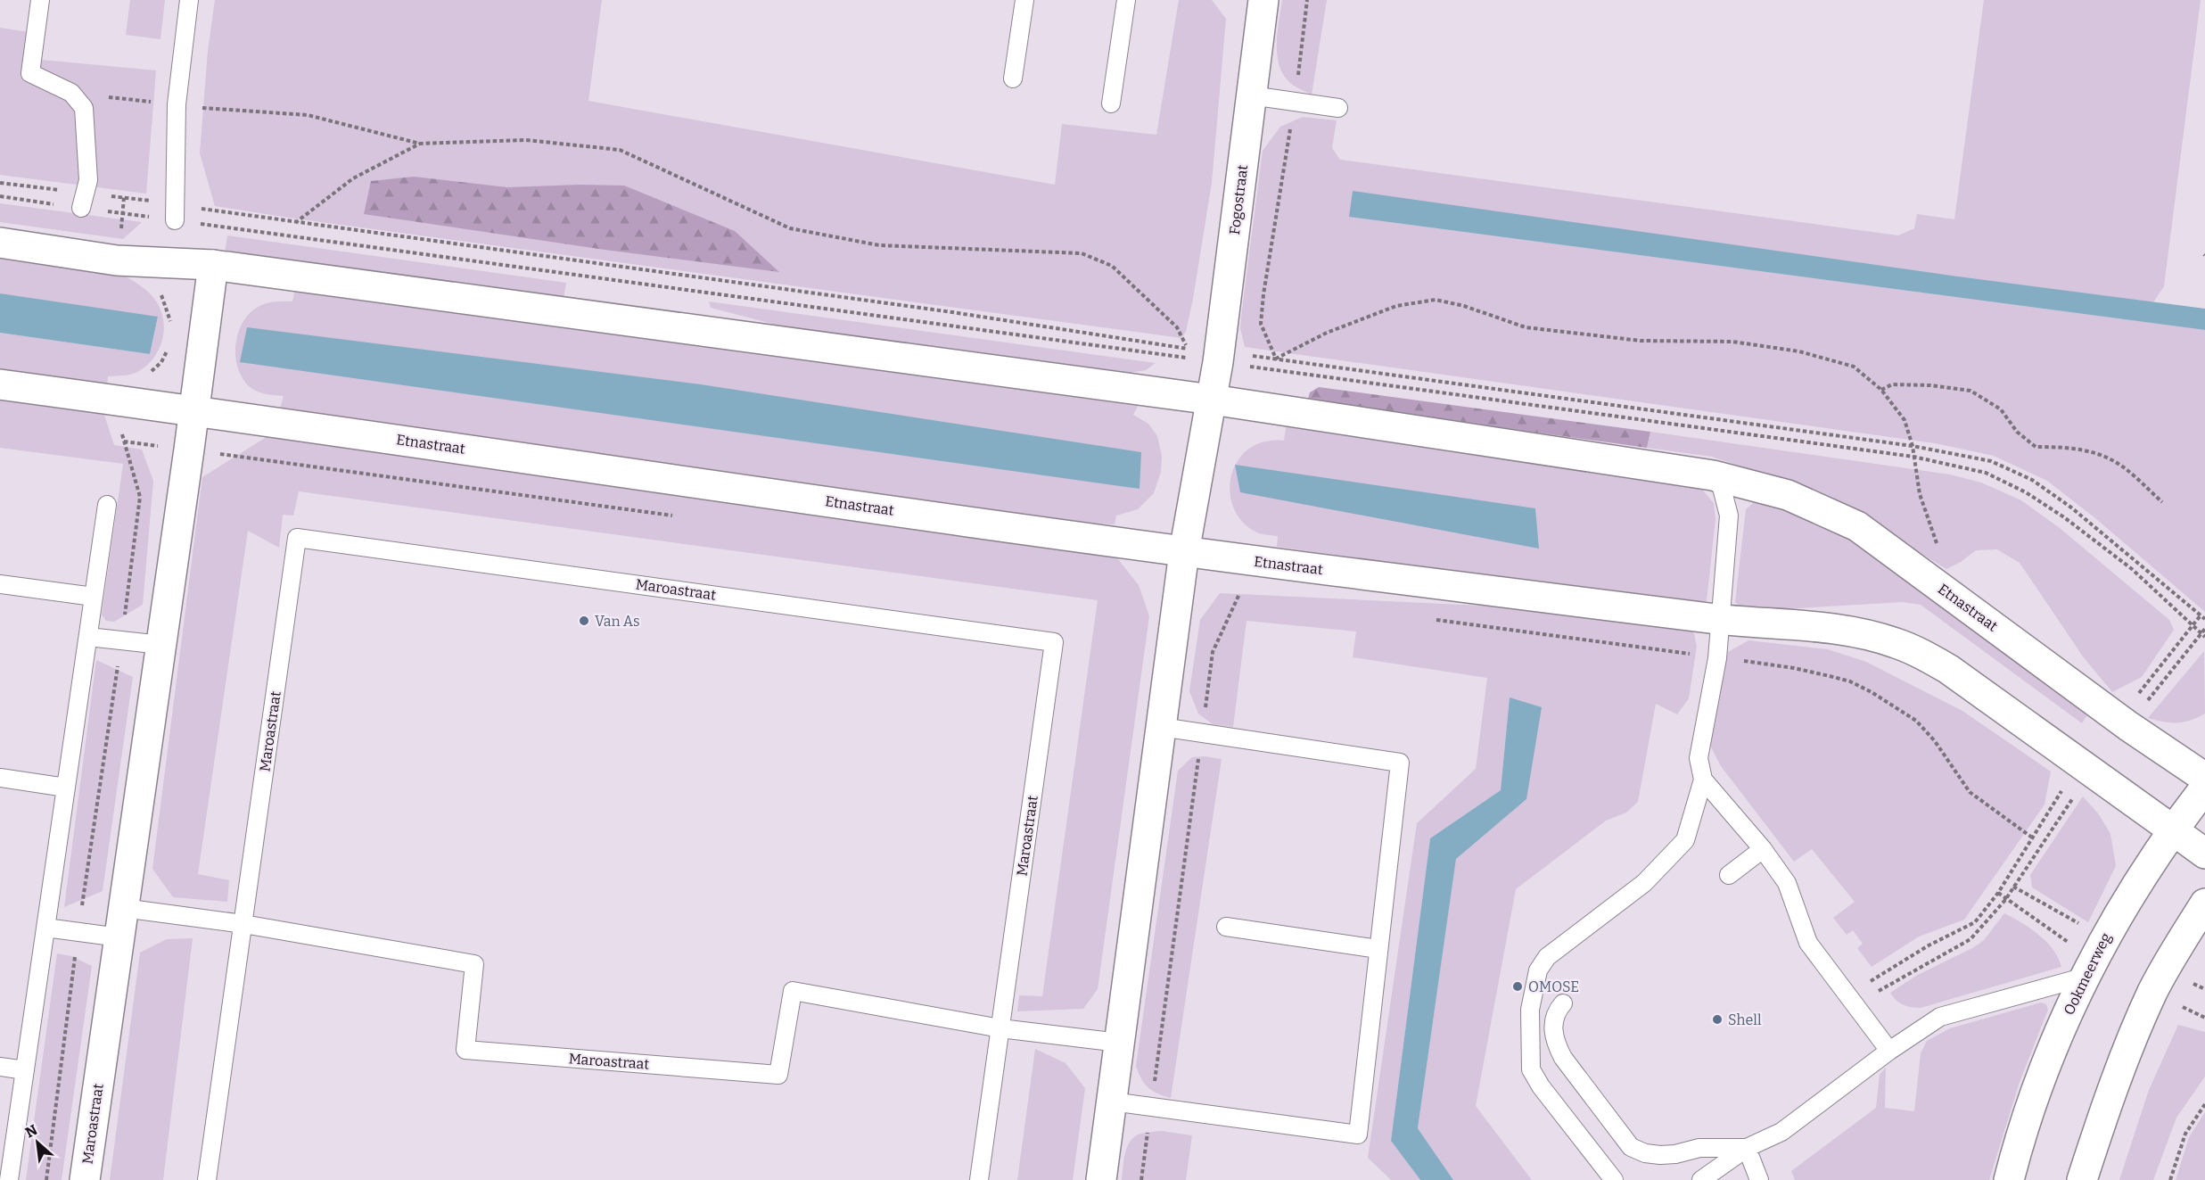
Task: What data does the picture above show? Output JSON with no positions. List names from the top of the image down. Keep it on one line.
{"streets":{"street":["Fogostraat","Etnastraat","Maroastraat","Ookmeerweg"]},"crossings":[["Fogostraat","Etnastraat"],["Etnastraat","Maroastraat"],["Etnastraat","Ookmeerweg"]],"places":["Van As","OMOSE","Shell"],"north":"top left"}
